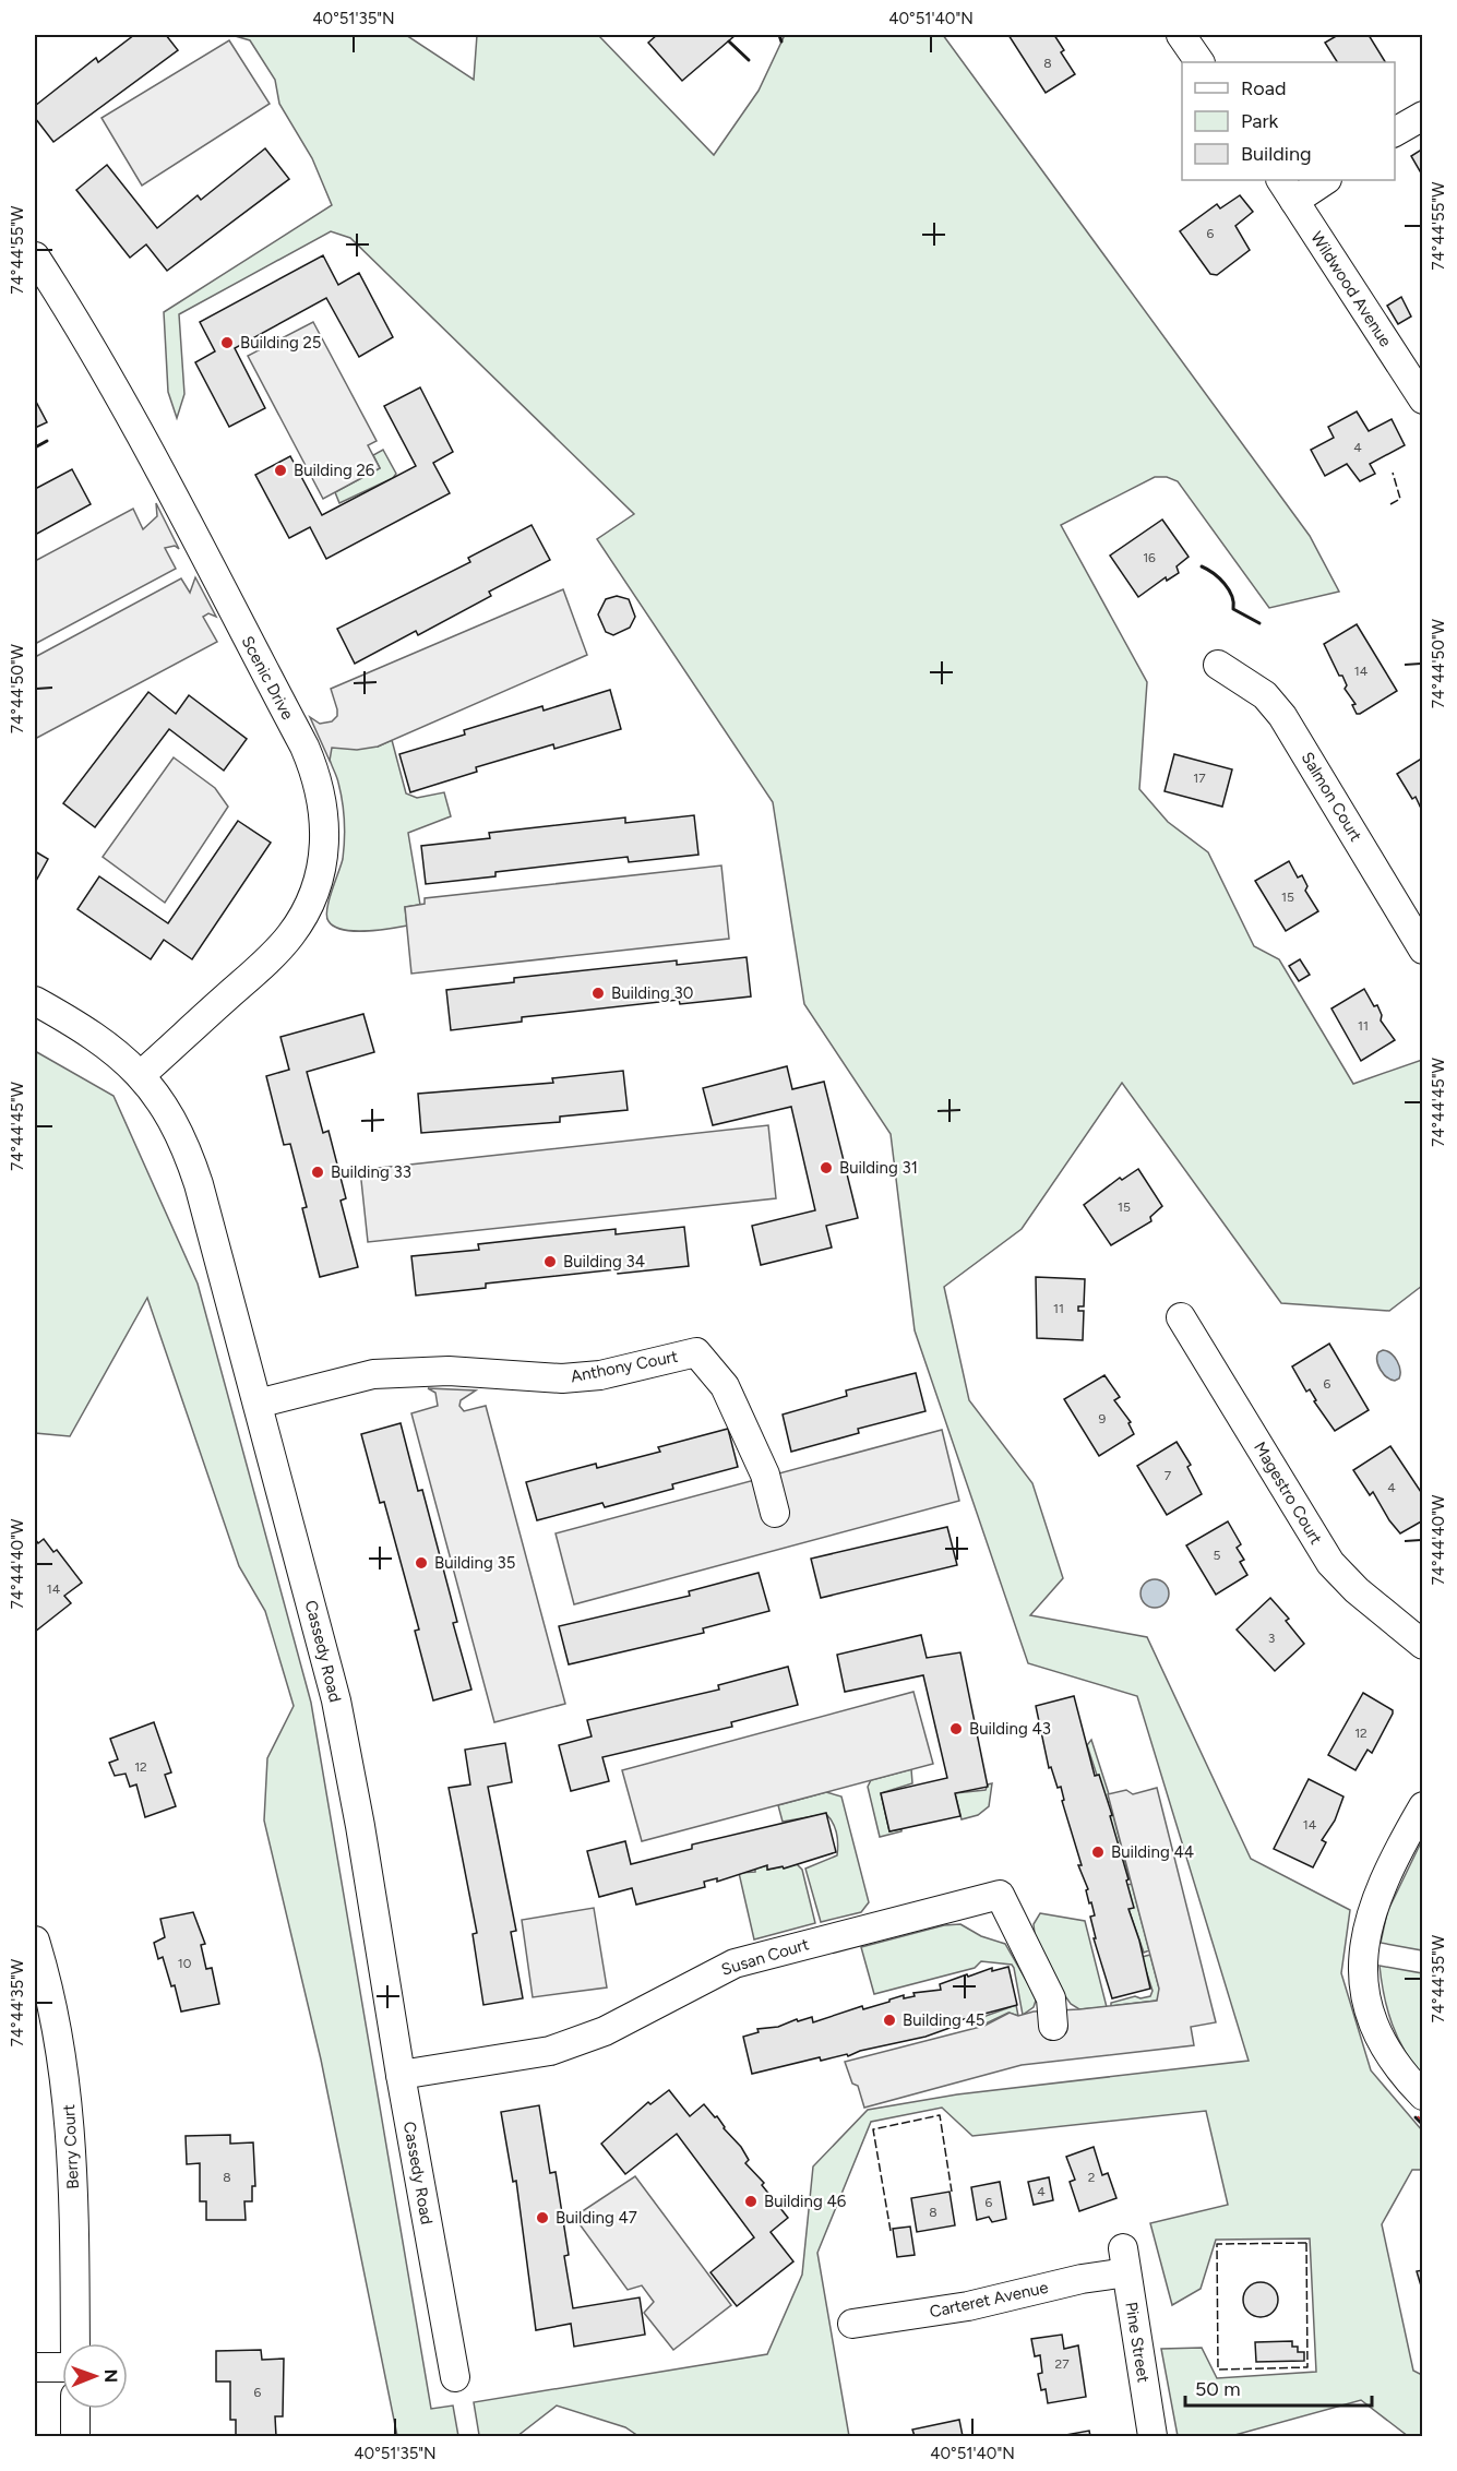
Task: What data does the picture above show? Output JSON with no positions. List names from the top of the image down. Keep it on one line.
{"streets":{"street":["Wildwood Avenue","Scenic Drive","Salmon Court","Anthony Court","Magestro Court","Cassedy Road","Susan Court","Berry Court","Carteret Avenue","Pine Street"]},"crossings":[["Scenic Drive","Cassedy Road"],["Anthony Court","Cassedy Road"],["Cassedy Road","Susan Court"],["Carteret Avenue","Pine Street"]],"places":["Building 25","Building 26","Building 30","Building 31","Building 33","Building 34","Building 35","Building 43","Building 44","Building 45","Building 46","Building 47"],"house_numbers":["8","6","4","16","14","17","15","11","15","11","6","9","7","4","5","14","3","12","12","14","10","8","2","4","6","8","27","6"],"legend":["Road","Park","Building"],"scale_bar":"50 m","north":"right","coordinates":["40°51'35\"N","40°51'40\"N","74°44'55\"W","74°44'50\"W","74°44'45\"W","74°44'40\"W","74°44'35\"W"]}
